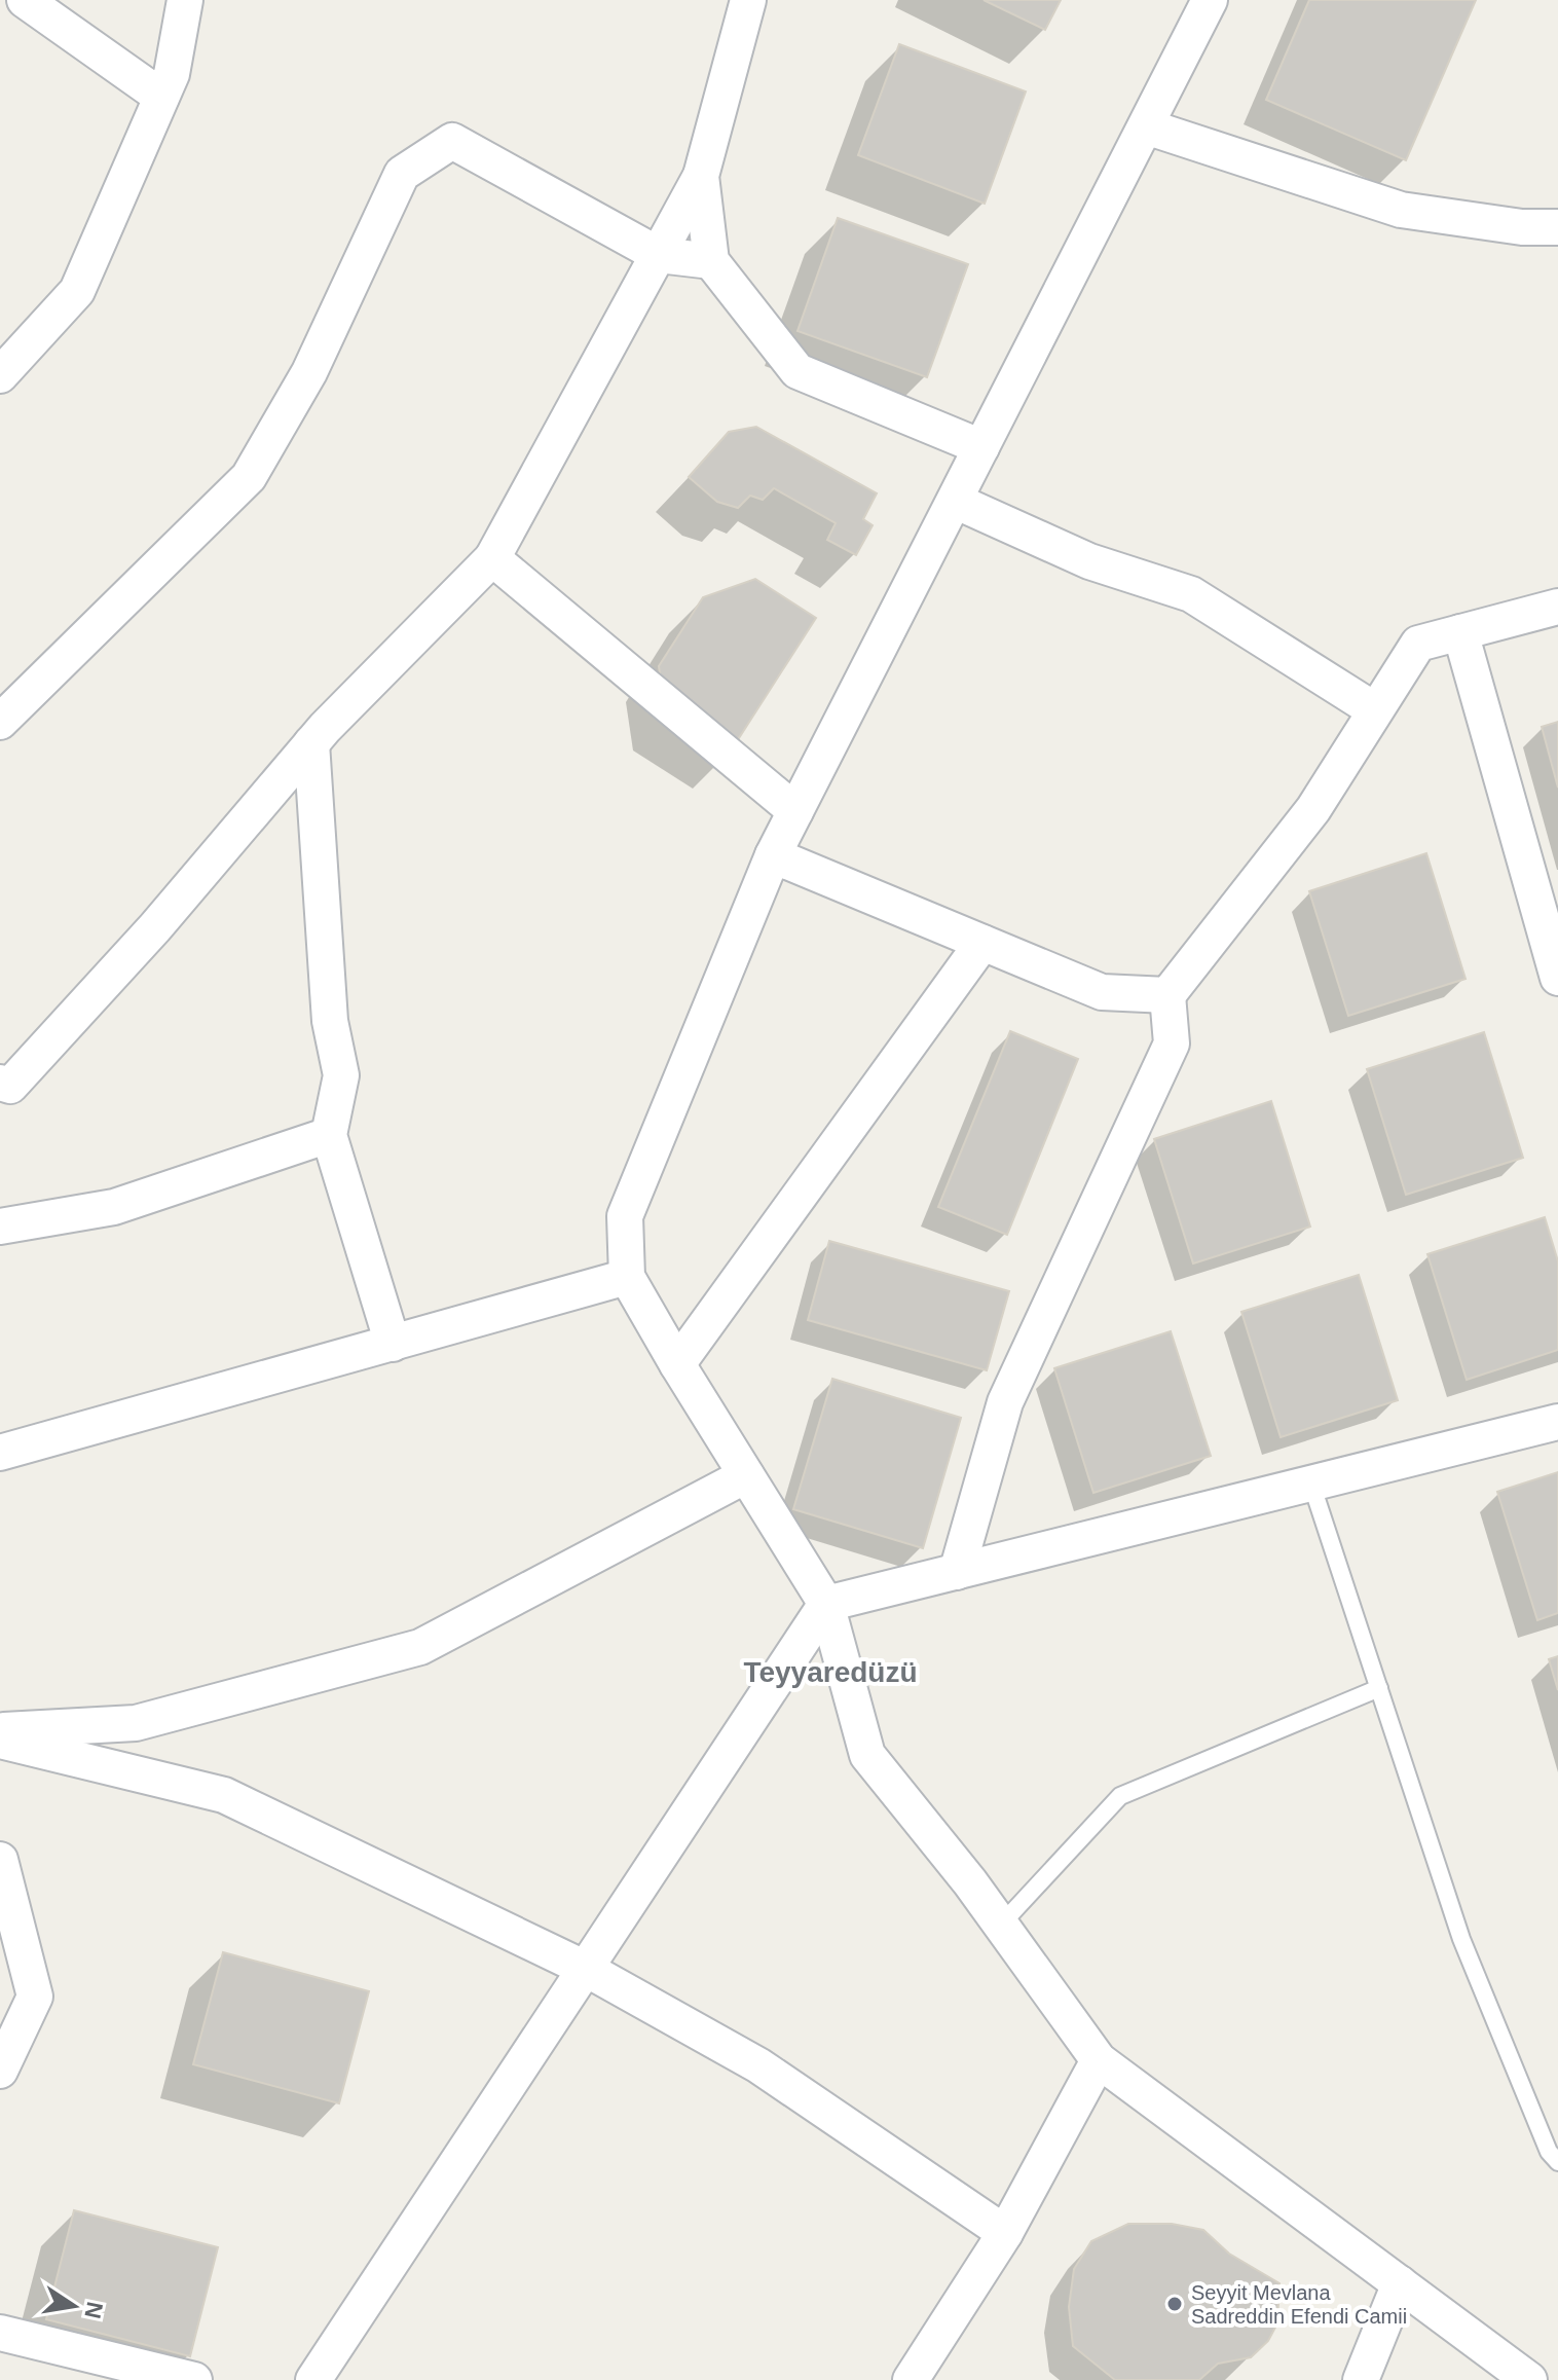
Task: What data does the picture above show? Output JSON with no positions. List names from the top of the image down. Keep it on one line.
{"districts":["Teyyaredüzü"],"places":["Seyyit Mevlana Sadreddin Efendi Camii"],"north":"right"}
